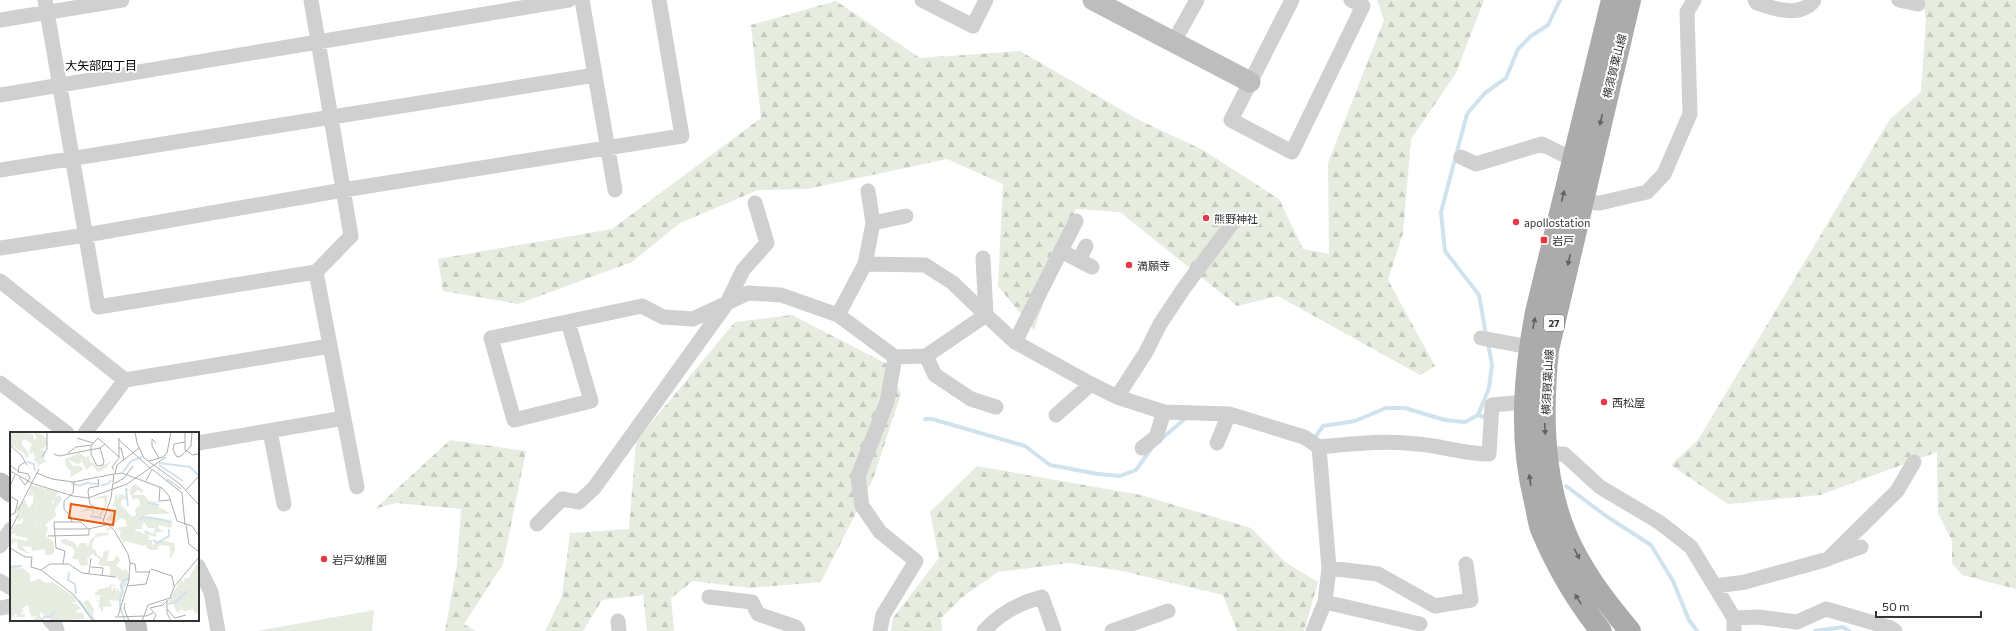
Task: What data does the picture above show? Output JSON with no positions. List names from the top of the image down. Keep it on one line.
{"streets":{"main road":["横須賀葉山線","27"]},"districts":["大矢部四丁目"],"places":{"other":["熊野神社","apollostation","満願寺","西松屋","岩戸幼稚園"],"transit":["岩戸"]},"scale_bar":"50 m"}
